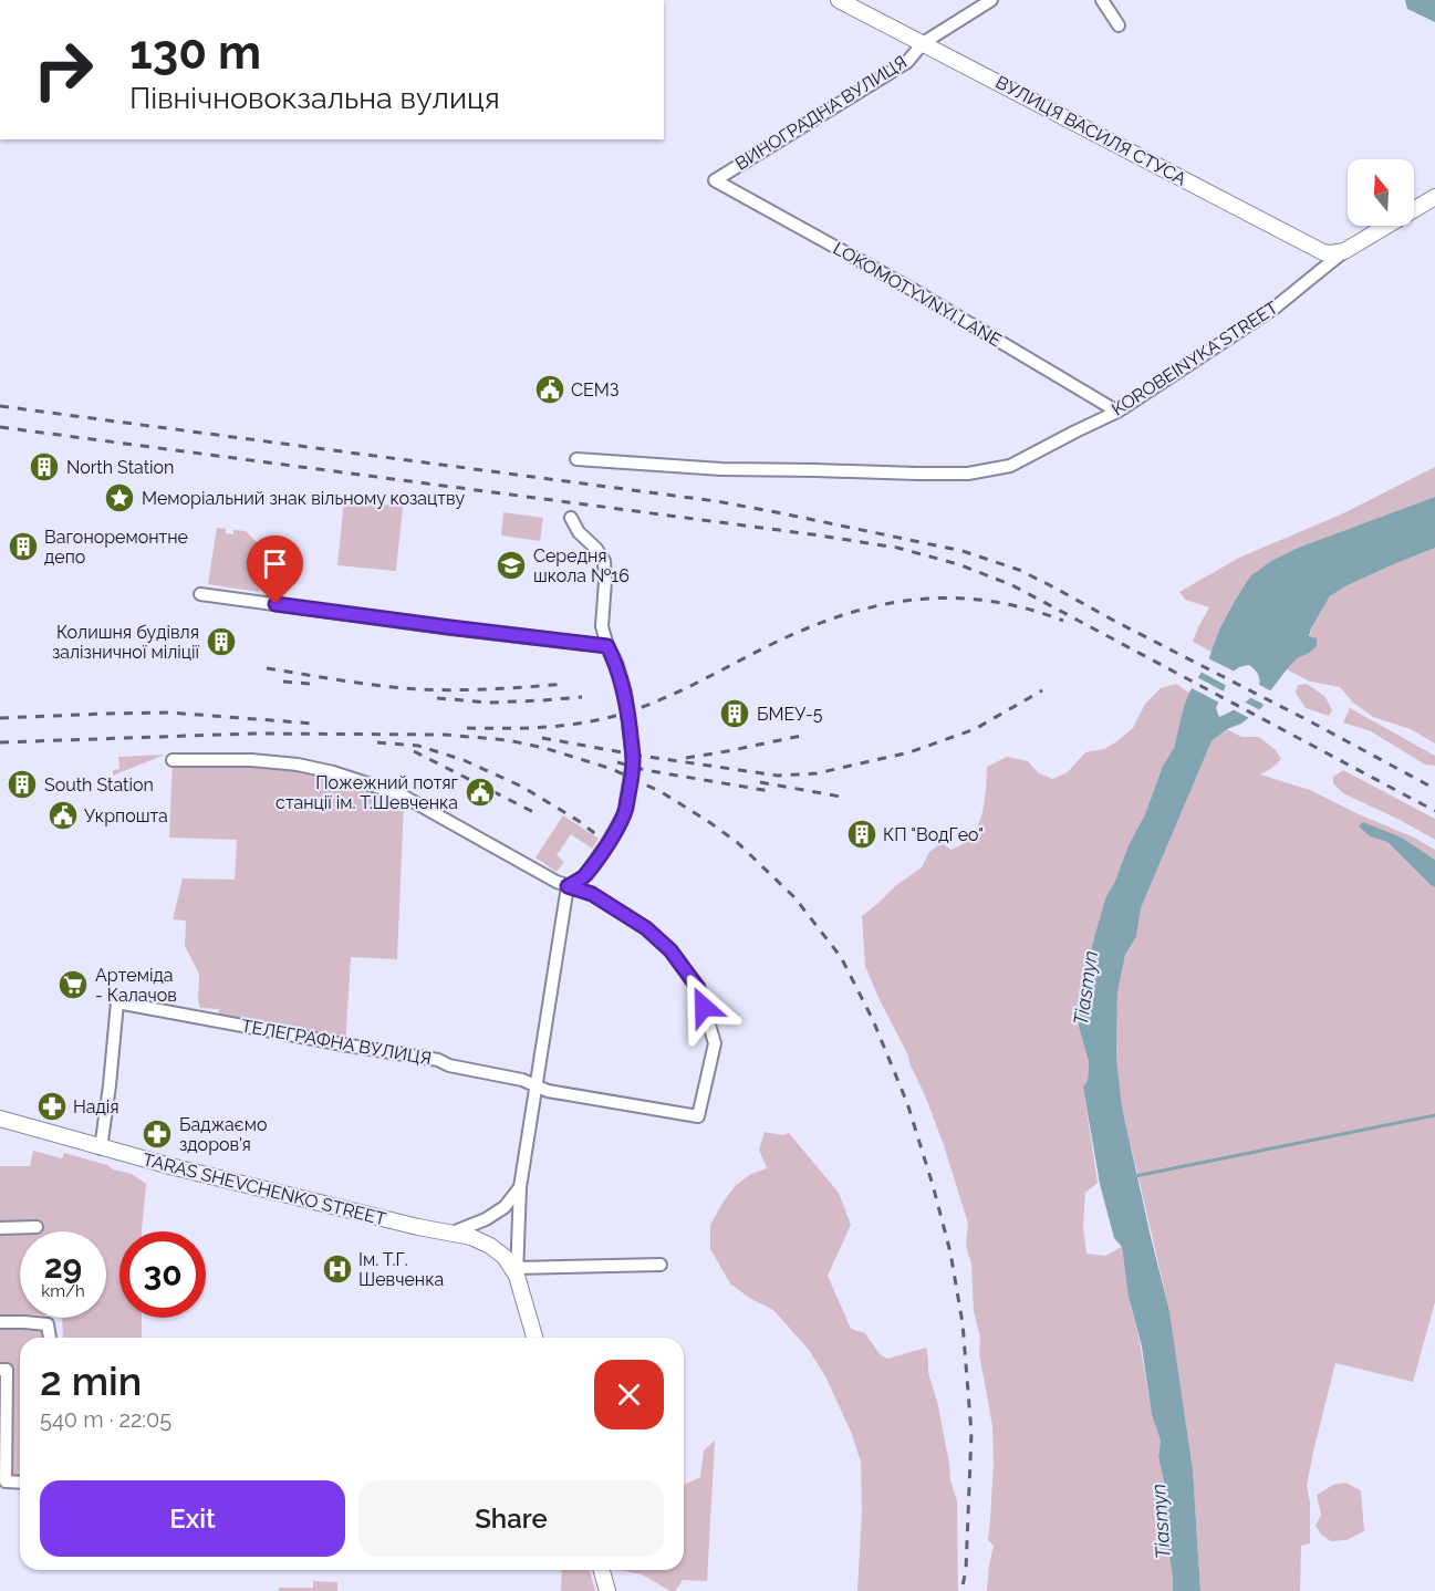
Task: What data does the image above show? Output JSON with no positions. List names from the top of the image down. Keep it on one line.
{"streets":{"street":["ВИНОГРАДНА ВУЛИЦЯ","ВУЛИЦЯ ВАСИЛЯ СТУСА","LOKOMOTYVNYI LANE","KOROBEINYKA STREET","ТЕЛЕГРАФНА ВУЛИЦЯ","TARAS SHEVCHENKO STREET"]},"crossings":[["ВИНОГРАДНА ВУЛИЦЯ","ВУЛИЦЯ ВАСИЛЯ СТУСА"],["ВИНОГРАДНА ВУЛИЦЯ","LOKOMOTYVNYI LANE"],["ВУЛИЦЯ ВАСИЛЯ СТУСА","KOROBEINYKA STREET"],["LOKOMOTYVNYI LANE","KOROBEINYKA STREET"],["ТЕЛЕГРАФНА ВУЛИЦЯ","TARAS SHEVCHENKO STREET"]],"water":["Tiasmyn"],"places":{"public building":["СЕМЗ","Пожежний потяг станції ім. Т.Шевченка","Укрпошта"],"building":["North Station","Вагоноремонтне депо","Колишня будівля залізничної міліції","БМЕУ-5","South Station","КП \"ВодГео\""],"place":["Меморіальний знак вільному козацтву"],"school or university":["Середня школа №16"],"supermarket":["Артеміда - Калачов"],"pharmacy":["Надія","Баджаємо здоров'я"],"hospital":["Ім. Т.Г. Шевченка"]},"north":"top","page":{"turn":["130 m","Північновокзальна вулиця"],"speed":"29 km/h","limit":"30","heading":["2 min","540 m · 22:05"],"buttons":["Exit","Share"]}}
